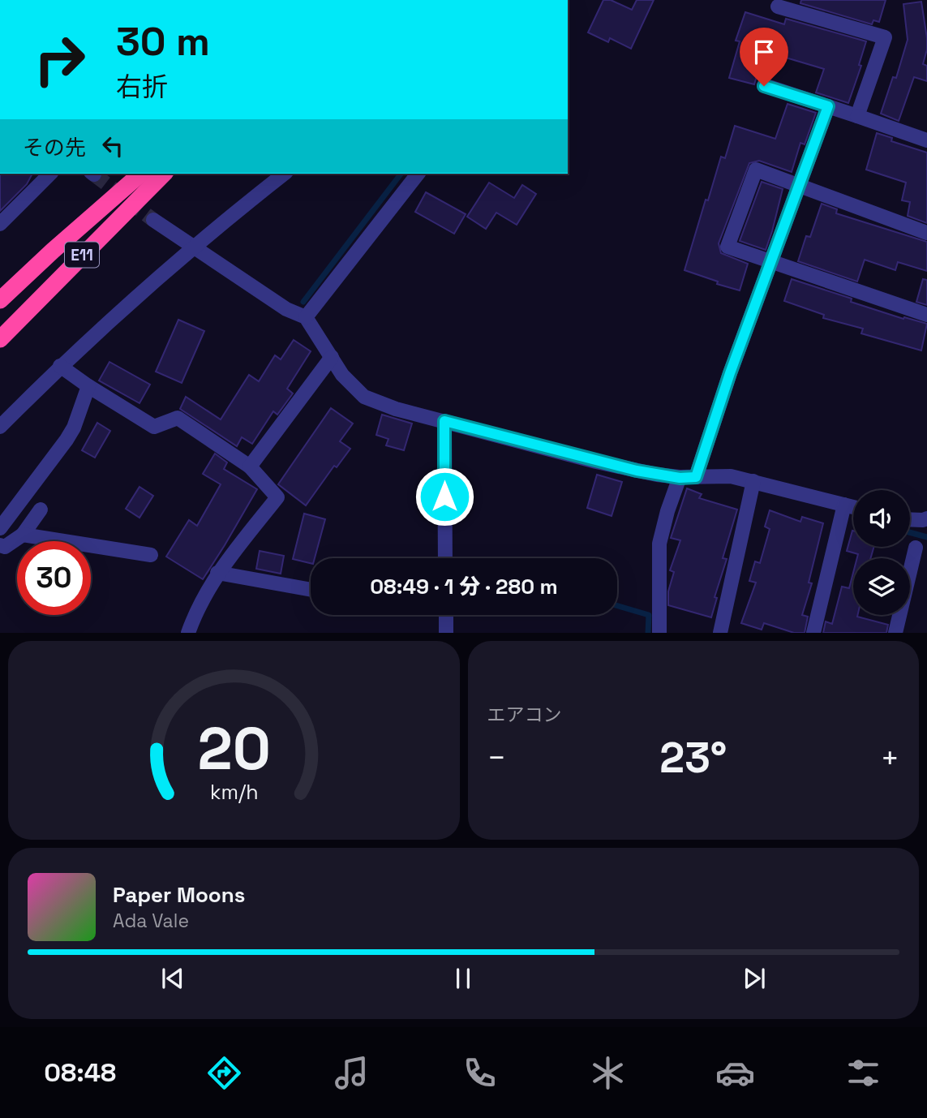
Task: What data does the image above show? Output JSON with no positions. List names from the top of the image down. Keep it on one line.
{"streets":{"highway":["E11"]},"page":{"turn":["30 m","右折"],"then":"その先","limit":"30","trip":"08:49 · 1 分 · 280 m","tile":"エアコン","heat":["−","23°","+"],"song":["Paper Moons","Ada Vale"],"tabs":"08:48","gauge":["20","km/h"]}}
